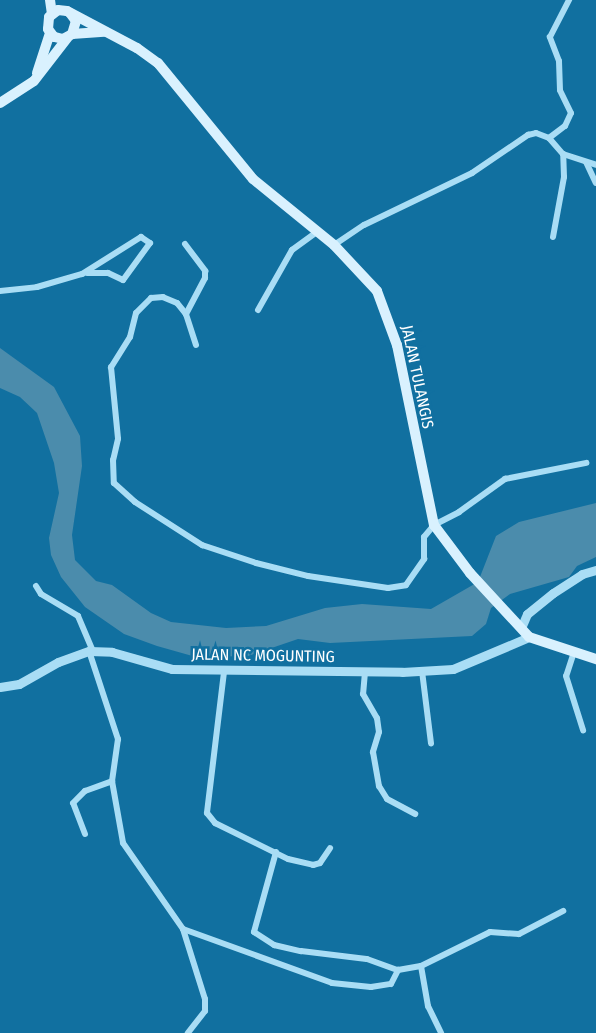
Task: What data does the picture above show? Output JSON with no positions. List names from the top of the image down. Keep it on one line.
{"streets":{"main road":["JALAN TULANGIS"],"street":["JALAN NC MOGUNTING"]},"crossings":[["JALAN TULANGIS","JALAN NC MOGUNTING"]]}
